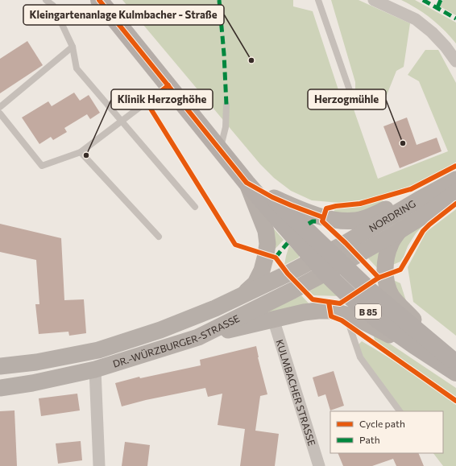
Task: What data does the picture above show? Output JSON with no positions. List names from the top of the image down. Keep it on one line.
{"streets":{"main road":["NORDRING","B 85","DR.-WÜRZBURGER-STRASSE"],"street":["KULMBACHER STRASSE"]},"crossings":[["NORDRING","B 85"],["NORDRING","DR.-WÜRZBURGER-STRASSE"],["B 85","DR.-WÜRZBURGER-STRASSE"]],"places":["Kleingartenanlage Kulmbacher - Straße","Herzogmühle","Klinik Herzoghöhe"],"legend":["Cycle path","Path"]}
